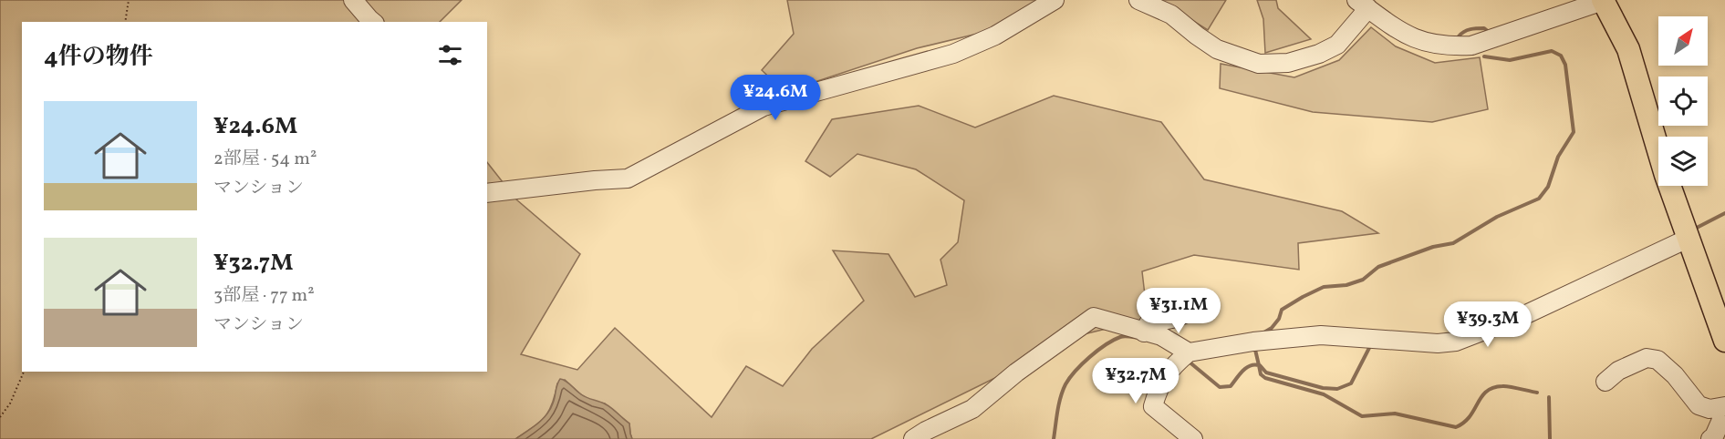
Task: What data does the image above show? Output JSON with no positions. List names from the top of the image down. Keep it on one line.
{"north":"top right","page":{"heading":"4件の物件","price":["¥24.6M","¥31.1M","¥39.3M","¥32.7M"],"list":[{"name":"¥24.6M","note":"2部屋 · 54 m² · マンション"},{"name":"¥32.7M","note":"3部屋 · 77 m² · マンション"}]}}
